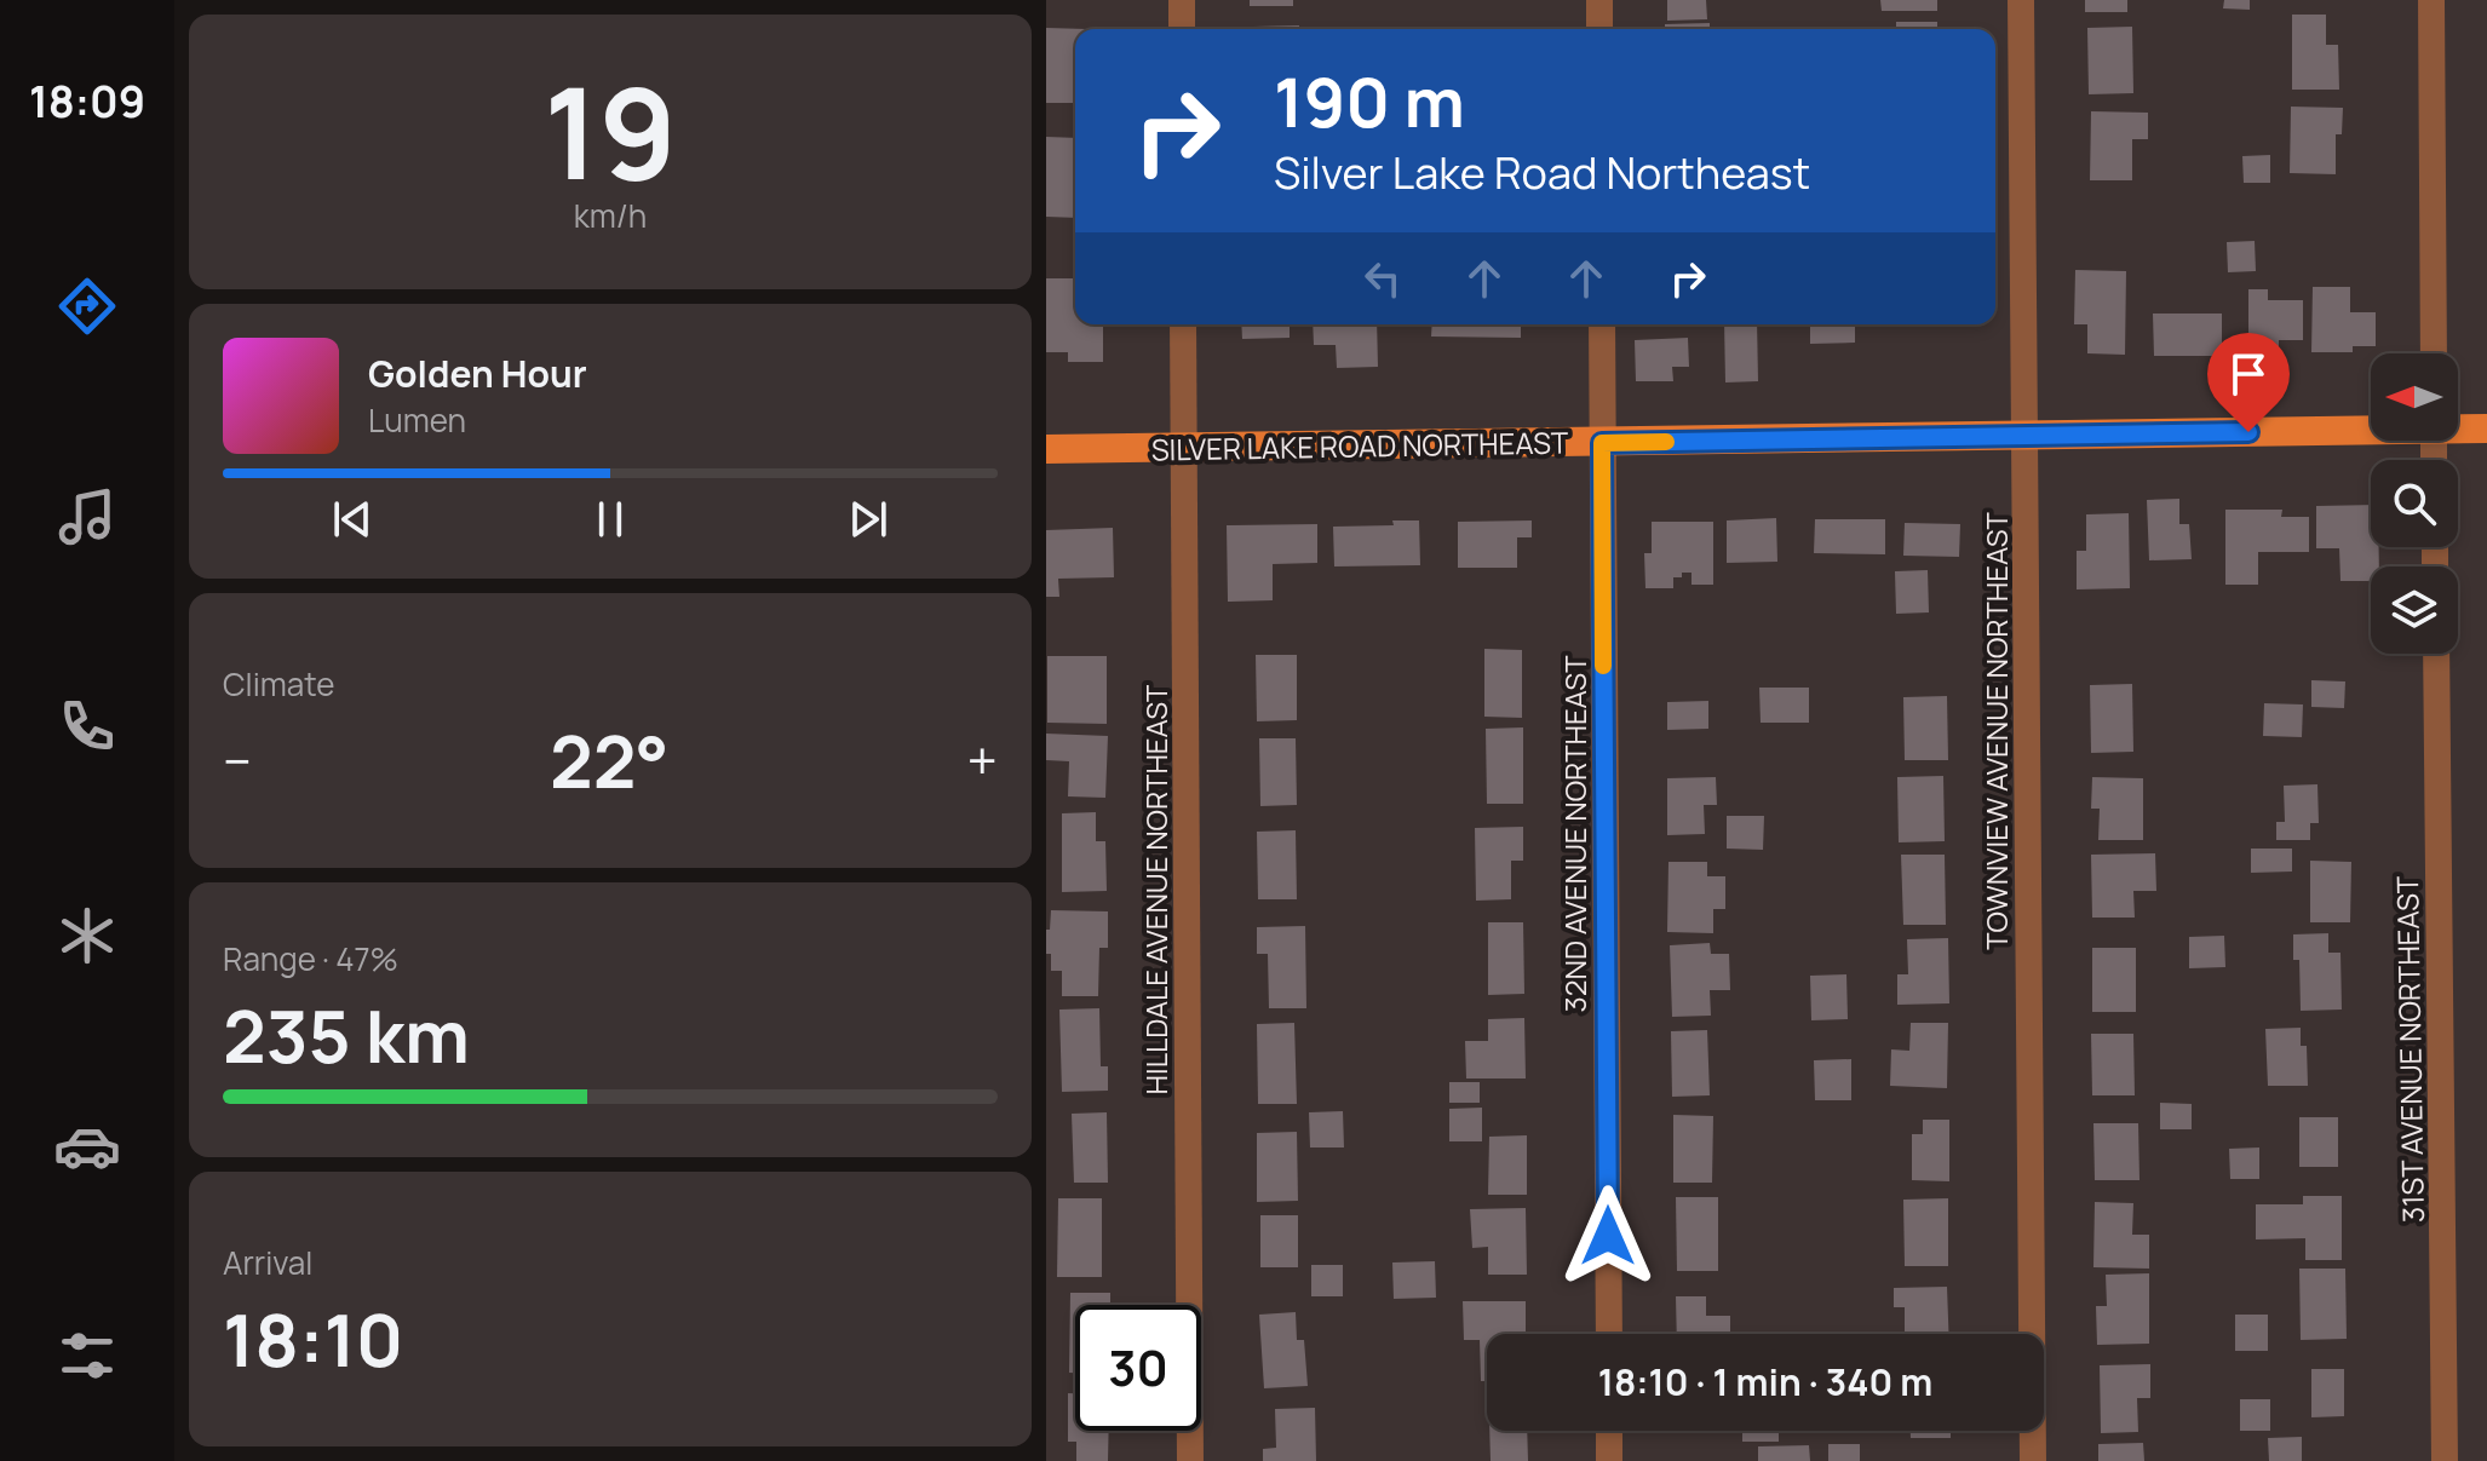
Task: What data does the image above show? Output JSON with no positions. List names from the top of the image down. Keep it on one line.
{"streets":{"main road":["SILVER LAKE ROAD NORTHEAST"],"street":["TOWNVIEW AVENUE NORTHEAST","32ND AVENUE NORTHEAST","HILLDALE AVENUE NORTHEAST","31ST AVENUE NORTHEAST"]},"crossings":[["SILVER LAKE ROAD NORTHEAST","TOWNVIEW AVENUE NORTHEAST"],["SILVER LAKE ROAD NORTHEAST","32ND AVENUE NORTHEAST"],["SILVER LAKE ROAD NORTHEAST","HILLDALE AVENUE NORTHEAST"]],"north":"left","page":{"tabs":"18:09","tile":[["19","km/h"],"Climate",["Range · 47%","235 km"],["Arrival","18:10"]],"turn":["190 m","Silver Lake Road Northeast"],"song":["Golden Hour","Lumen"],"heat":["−","22°","+"],"limit":"30","trip":"18:10 · 1 min · 340 m"}}
